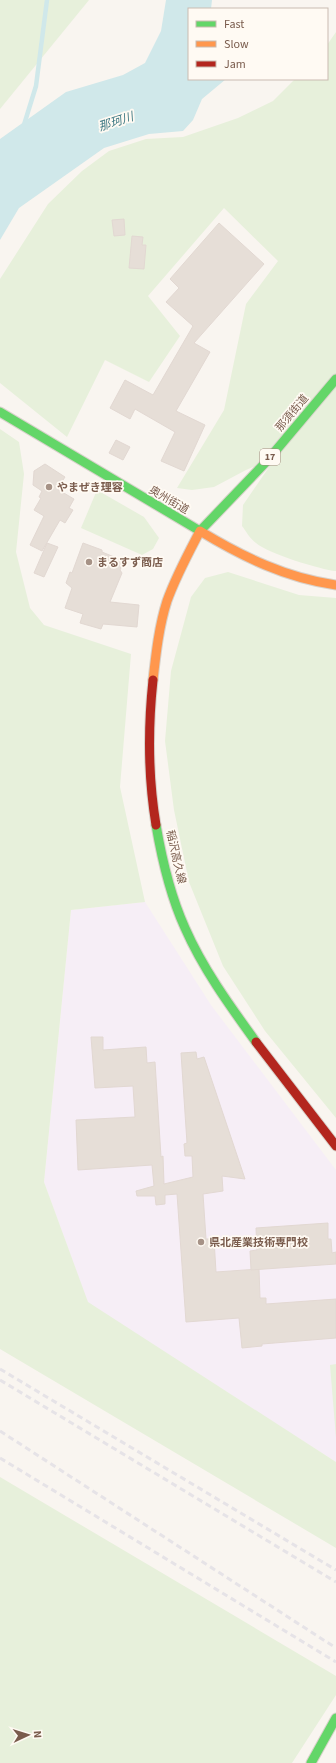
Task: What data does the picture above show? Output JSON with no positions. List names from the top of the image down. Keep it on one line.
{"streets":{"main road":["那須街道","17","奥州街道","稲沢高久線"]},"crossings":[["那須街道","奥州街道"],["那須街道","稲沢高久線"],["奥州街道","稲沢高久線"]],"water":["那珂川"],"places":["やまぜき理容","まるすず商店","県北産業技術専門校"],"legend":["Fast","Slow","Jam"],"north":"right"}
